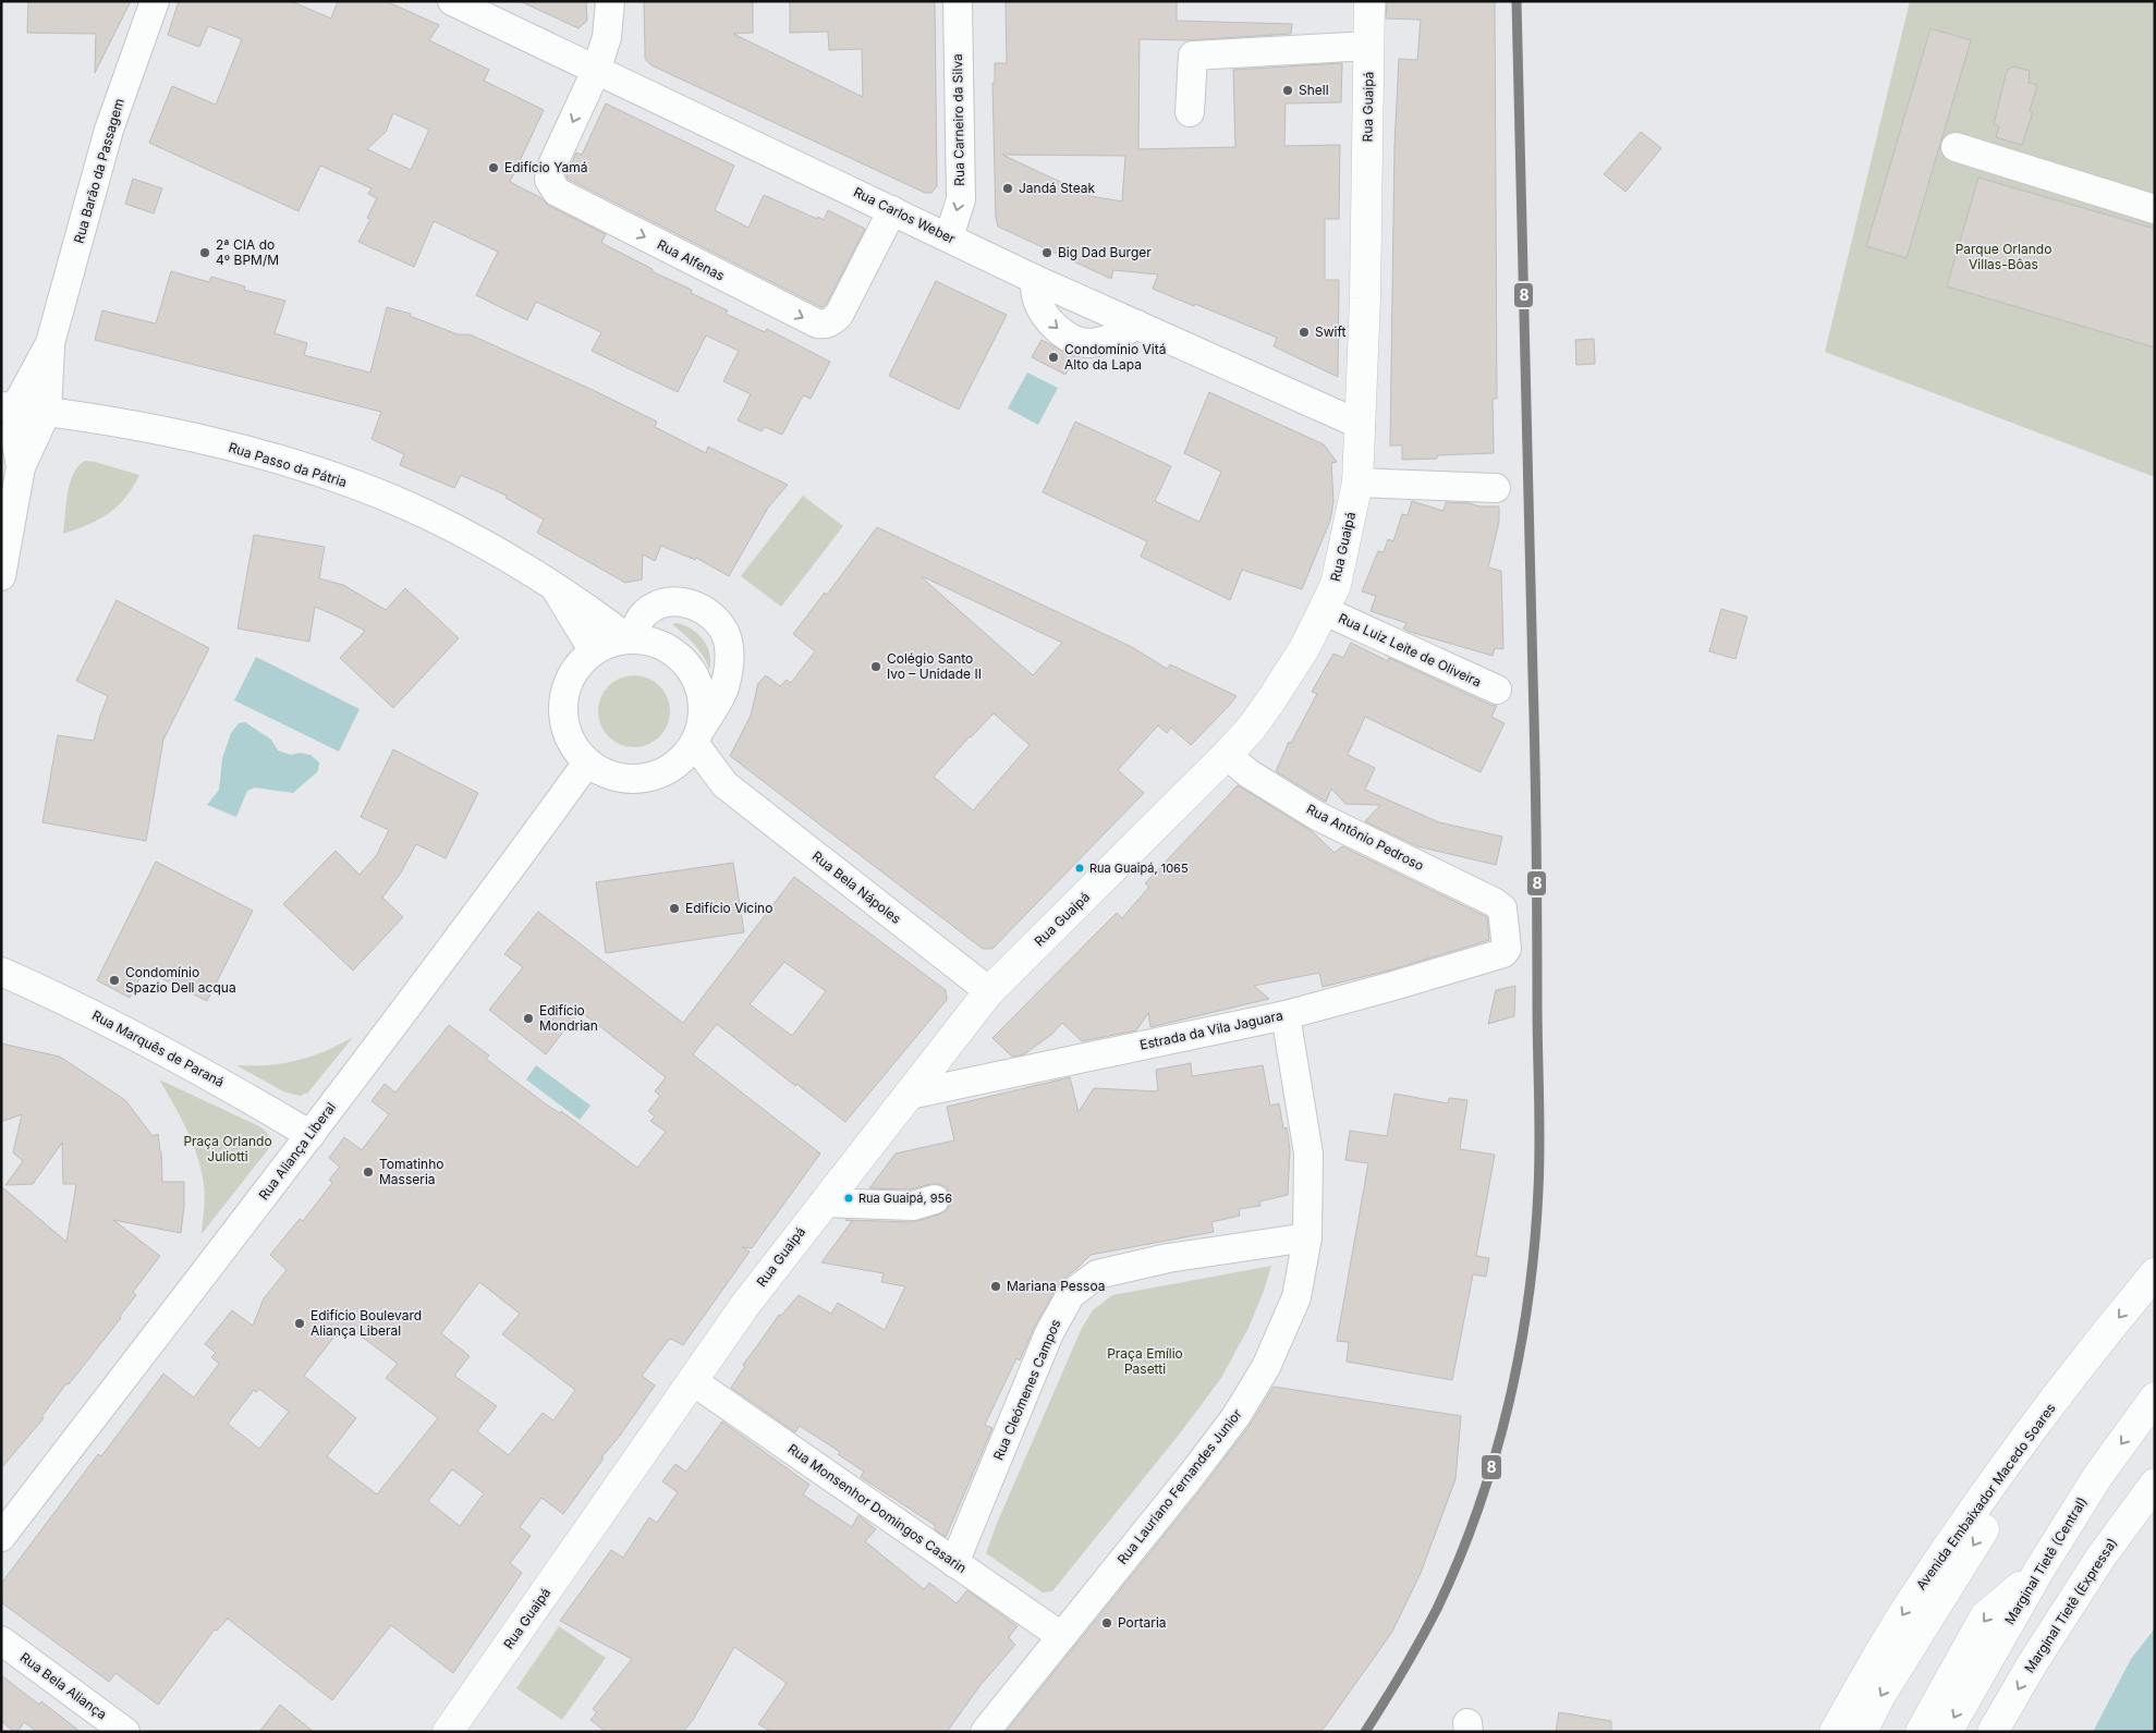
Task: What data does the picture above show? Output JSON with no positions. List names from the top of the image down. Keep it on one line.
{"streets":{"main road":["Rua Guaipá","Avenida Embaixador Macedo Soares","Marginal Tietê (Central)","Marginal Tietê (Expressa)"],"street":["Rua Carneiro da Silva","Rua Barão da Passagem","Rua Carlos Weber","Rua Alfenas","Rua Passo da Pátria","Rua Luiz Leite de Oliveira","Rua Antônio Pedroso","Rua Bela Nápoles","Estrada da Vila Jaguara","Rua Marquês de Paraná","Rua Aliança Liberal","Rua Cleómenes Campos","Rua Lauriano Fernandes Junior","Rua Monsenhor Domingos Casarin","Rua Bela Aliança"]},"crossings":[["Rua Guaipá","Rua Carlos Weber"],["Rua Guaipá","Rua Luiz Leite de Oliveira"],["Rua Guaipá","Rua Antônio Pedroso"],["Rua Guaipá","Rua Bela Nápoles"],["Rua Guaipá","Estrada da Vila Jaguara"],["Rua Guaipá","Rua Monsenhor Domingos Casarin"],["Rua Carneiro da Silva","Rua Carlos Weber"],["Rua Barão da Passagem","Rua Passo da Pátria"],["Rua Carlos Weber","Rua Alfenas"],["Rua Passo da Pátria","Rua Aliança Liberal"],["Rua Antônio Pedroso","Estrada da Vila Jaguara"],["Estrada da Vila Jaguara","Rua Lauriano Fernandes Junior"],["Rua Marquês de Paraná","Rua Aliança Liberal"],["Rua Cleómenes Campos","Rua Lauriano Fernandes Junior"],["Rua Cleómenes Campos","Rua Monsenhor Domingos Casarin"],["Rua Lauriano Fernandes Junior","Rua Monsenhor Domingos Casarin"]],"one_way":["Rua Carneiro da Silva"],"parks":["Parque Orlando Villas-Bôas","Praça Orlando Juliotti","Praça Emílio Pasetti"],"places":["Shell","Edifício Yamá","Jandá Steak","2ª CIA do 4º BPM/M","Big Dad Burger","Swift","Condomínio Vitá Alto da Lapa","Colégio Santo Ivo – Unidade II","Rua Guaipá, 1065","Edifício Vicino","Condomínio Spazio Dell acqua","Edifício Mondrian","Tomatinho Masseria","Rua Guaipá, 956","Mariana Pessoa","Edifício Boulevard Aliança Liberal","Portaria"],"lines":["transit line 8"]}
